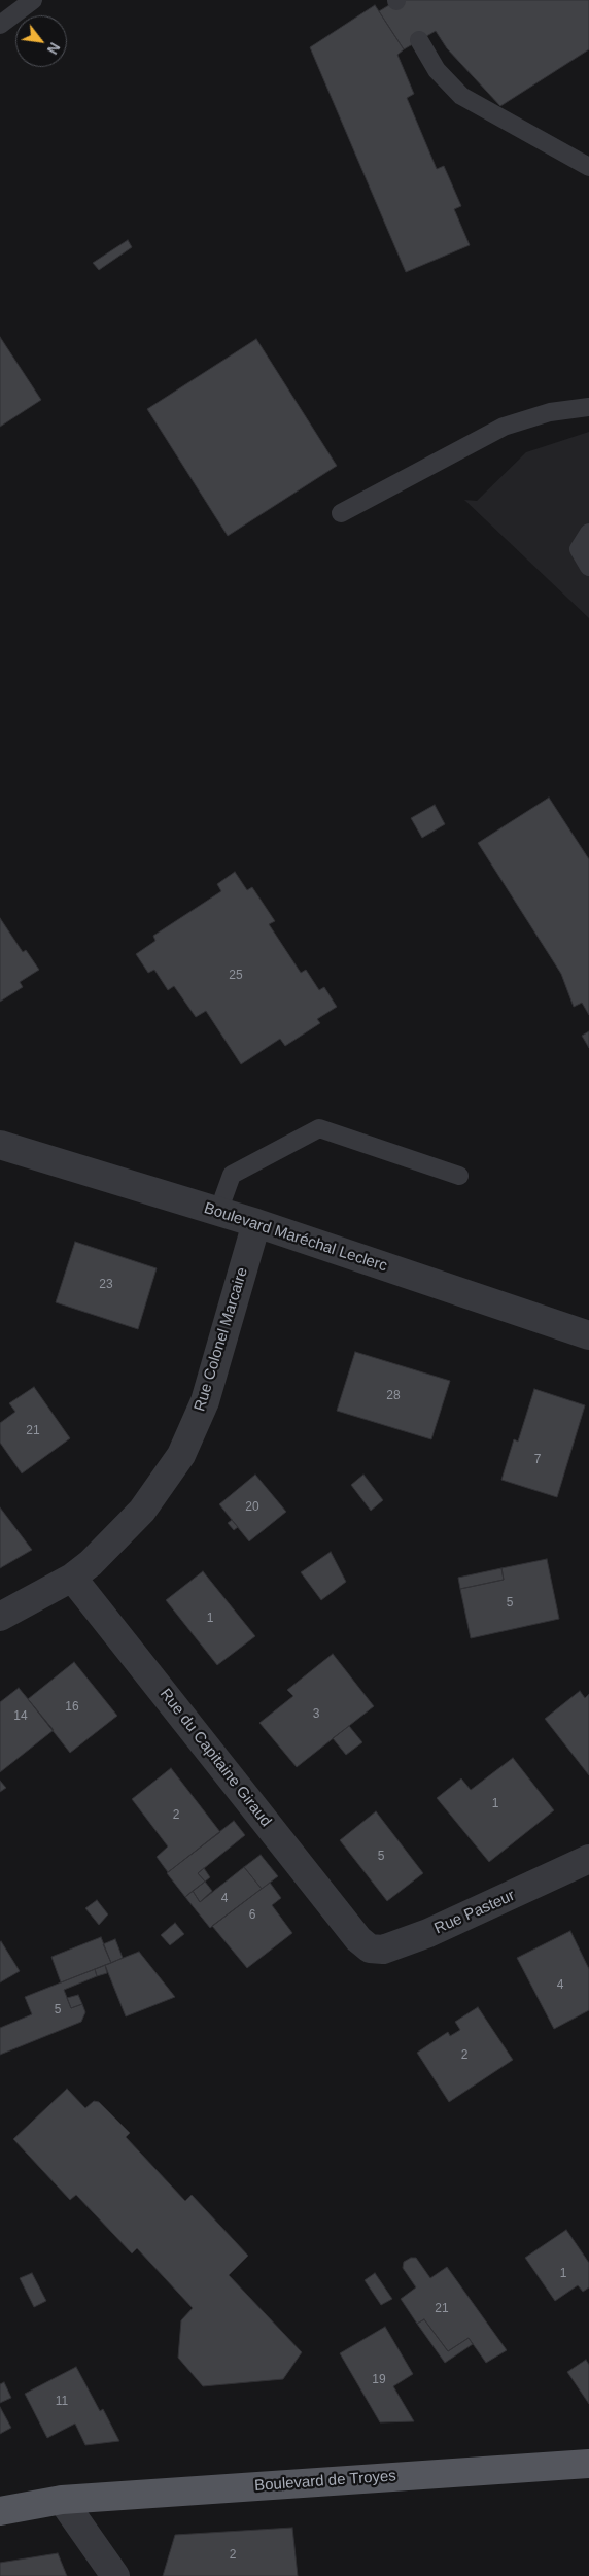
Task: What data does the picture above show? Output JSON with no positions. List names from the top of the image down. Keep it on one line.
{"streets":{"main road":["Boulevard de Troyes"],"street":["Boulevard Maréchal Leclerc","Rue Colonel Marcaire","Rue du Capitaine Giraud","Rue Pasteur"]},"crossings":[["Boulevard Maréchal Leclerc","Rue Colonel Marcaire"],["Rue Colonel Marcaire","Rue du Capitaine Giraud"],["Rue du Capitaine Giraud","Rue Pasteur"]],"house_numbers":["25","23","28","21","7","20","5","1","16","3","14","1","2","5","4","6","4","5","2","1","21","19","11","2"],"north":"bottom right"}
